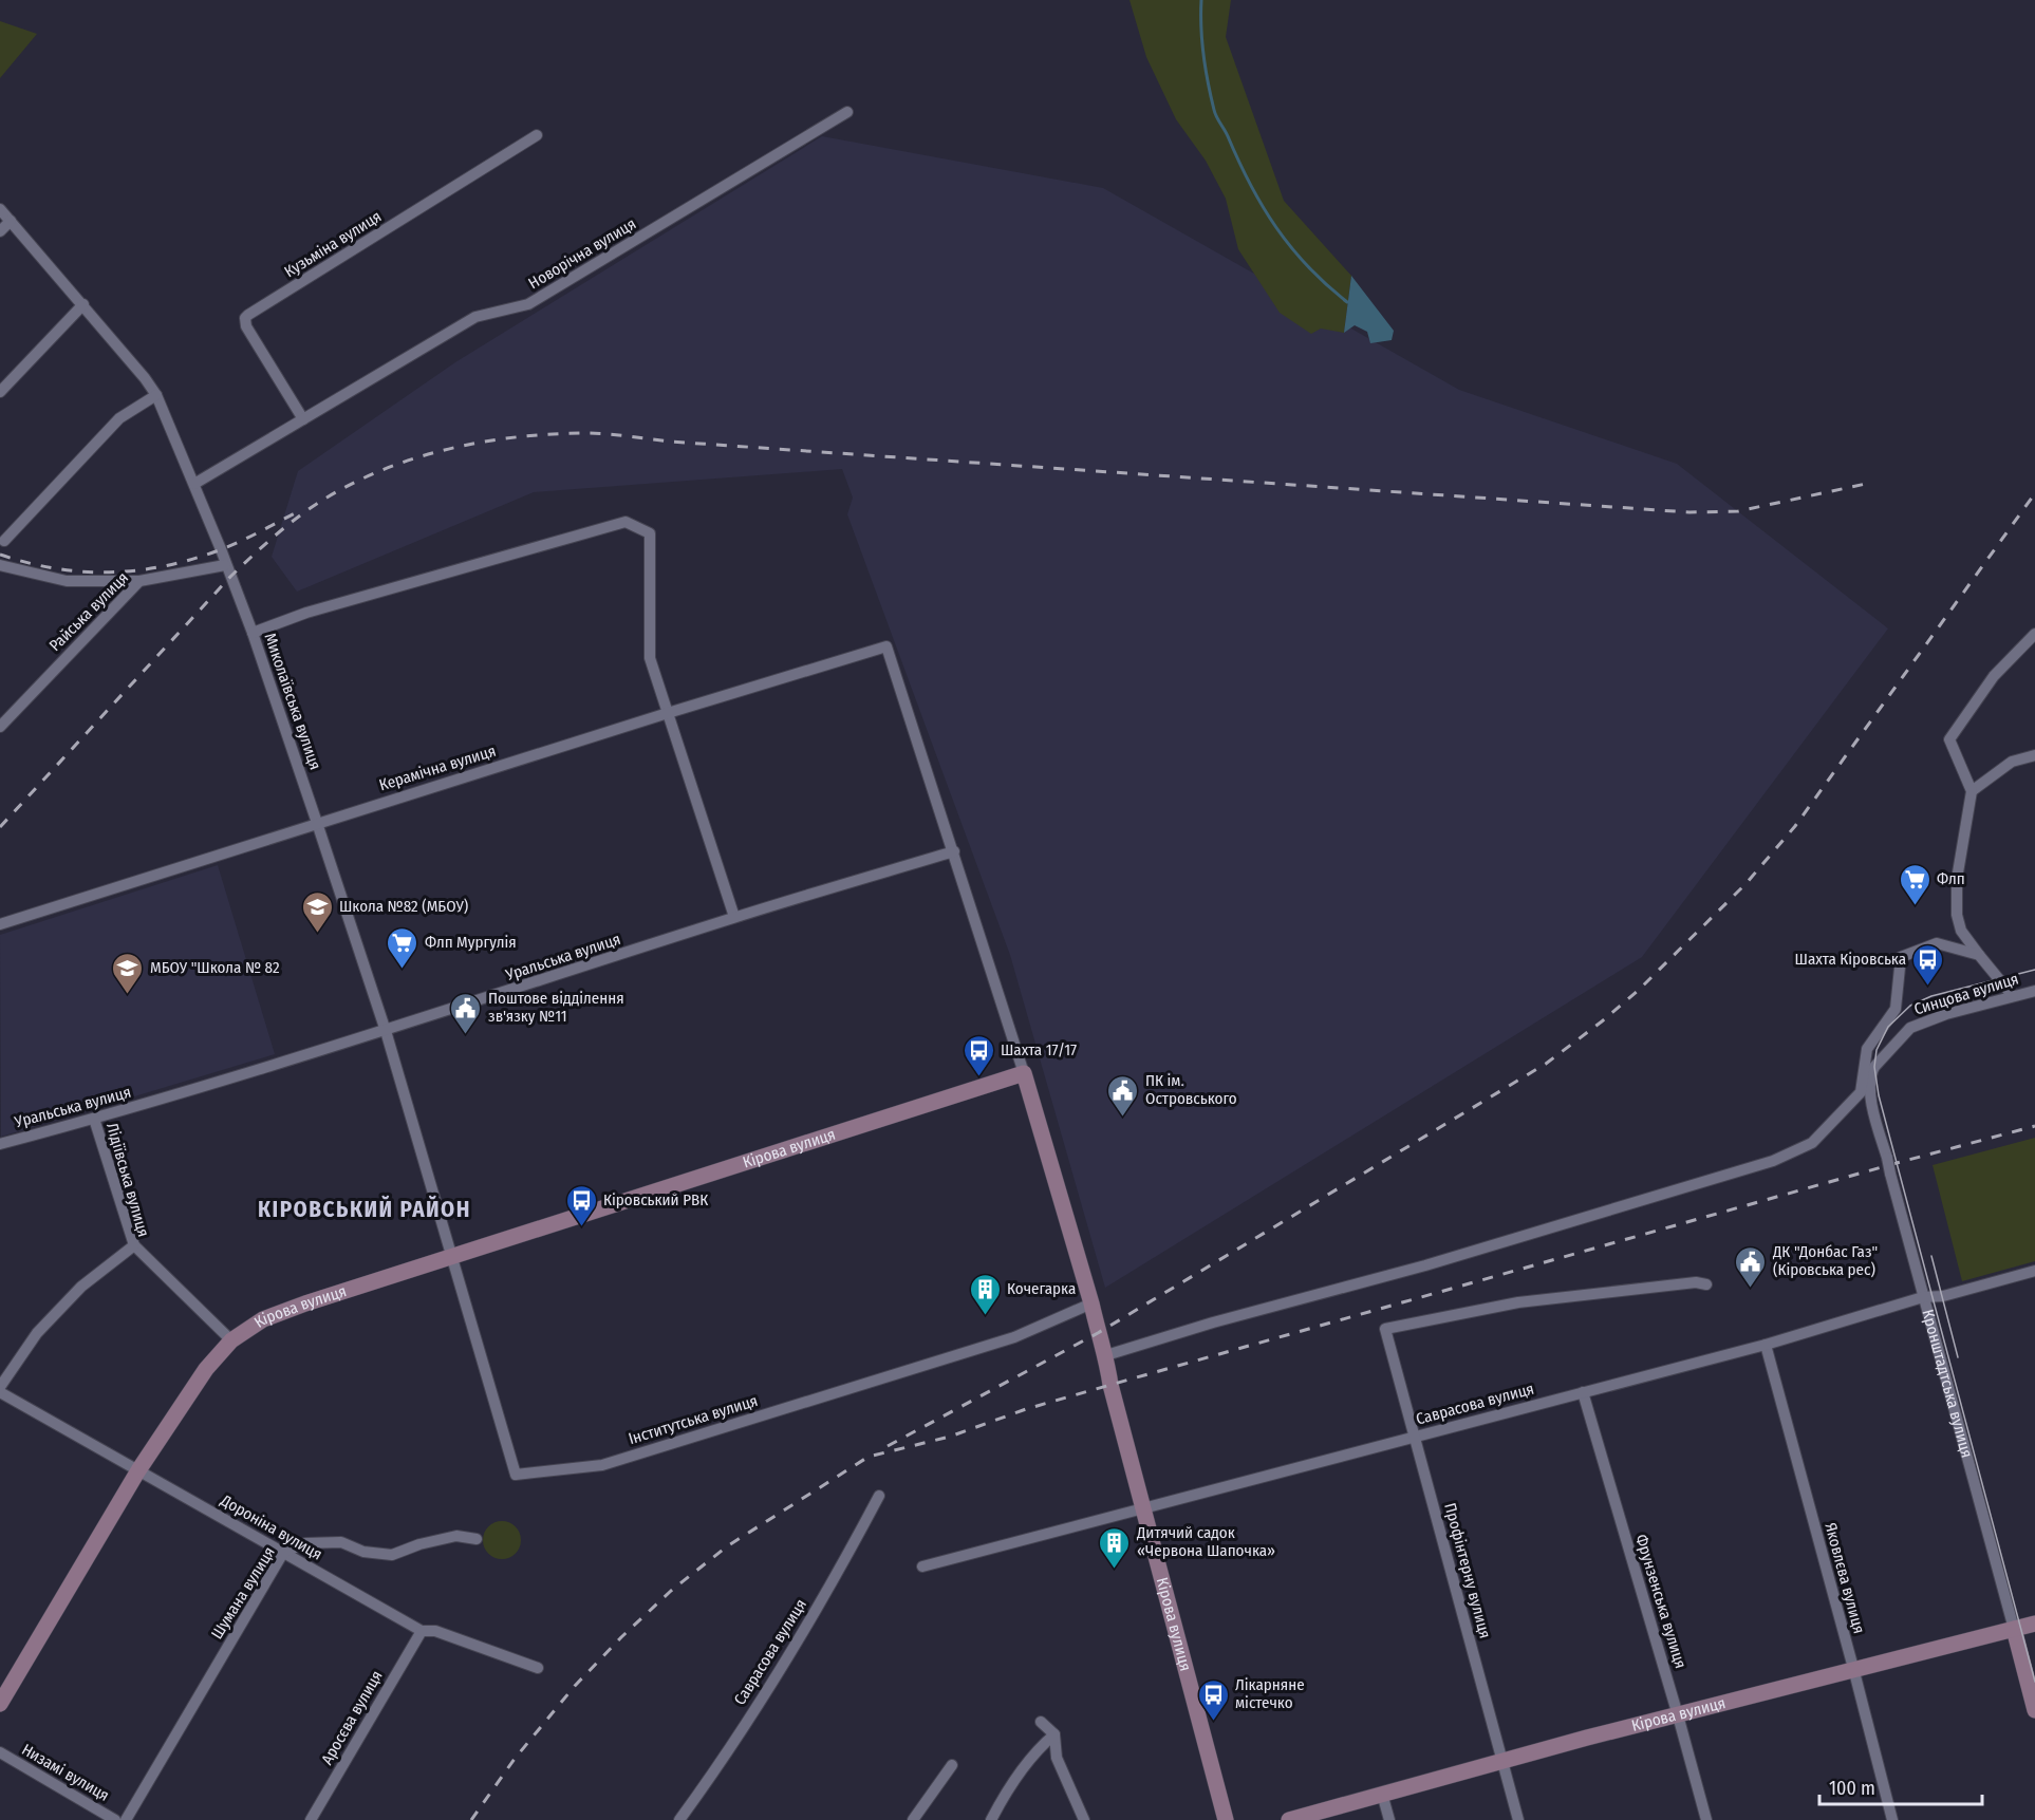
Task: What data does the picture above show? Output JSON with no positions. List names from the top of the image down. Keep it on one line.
{"streets":{"main road":["Кірова вулиця","Кронштадтська вулиця"],"street":["Кузьміна вулиця","Новорічна вулиця","Райська вулиця","Миколаївська вулиця","Керамічна вулиця","Уральська вулиця","Синцова вулиця","Лідіївська вулиця","Саврасова вулиця","Інститутська вулиця","Дороніна вулиця","Профінтерну вулиця","Яковлєва вулиця","Шумана вулиця","Фрунзенська вулиця","Аросєва вулиця","Низамі вулиця"]},"crossings":[["Кузьміна вулиця","Новорічна вулиця"],["Новорічна вулиця","Миколаївська вулиця"],["Райська вулиця","Миколаївська вулиця"],["Миколаївська вулиця","Керамічна вулиця"],["Миколаївська вулиця","Уральська вулиця"],["Миколаївська вулиця","Кірова вулиця"],["Миколаївська вулиця","Інститутська вулиця"],["Керамічна вулиця","Уральська вулиця"],["Уральська вулиця","Лідіївська вулиця"],["Синцова вулиця","Кронштадтська вулиця"],["Кірова вулиця","Кронштадтська вулиця"],["Кірова вулиця","Саврасова вулиця"],["Кірова вулиця","Інститутська вулиця"],["Кірова вулиця","Дороніна вулиця"],["Кірова вулиця","Профінтерну вулиця"],["Кірова вулиця","Яковлєва вулиця"],["Кірова вулиця","Фрунзенська вулиця"],["Кронштадтська вулиця","Саврасова вулиця"],["Саврасова вулиця","Профінтерну вулиця"],["Саврасова вулиця","Яковлєва вулиця"],["Саврасова вулиця","Фрунзенська вулиця"],["Дороніна вулиця","Шумана вулиця"],["Дороніна вулиця","Аросєва вулиця"]],"districts":["КІРОВСЬКИЙ РАЙОН"],"places":{"supermarket":["Флп","Флп Мургулія"],"school or university":["Школа №82 (МБОУ)","МБОУ \"Школа № 82"],"bus stop":["Шахта Кіровська","Шахта 17/17","Кіровський РВК","Лікарняне містечко"],"public building":["Поштове відділення зв'язку №11","ПК ім. Островського","ДК \"Донбас Газ\" (Кіровська рес)"],"building":["Кочегарка","Дитячий садок «Червона Шапочка»"]},"scale_bar":"100 m"}
